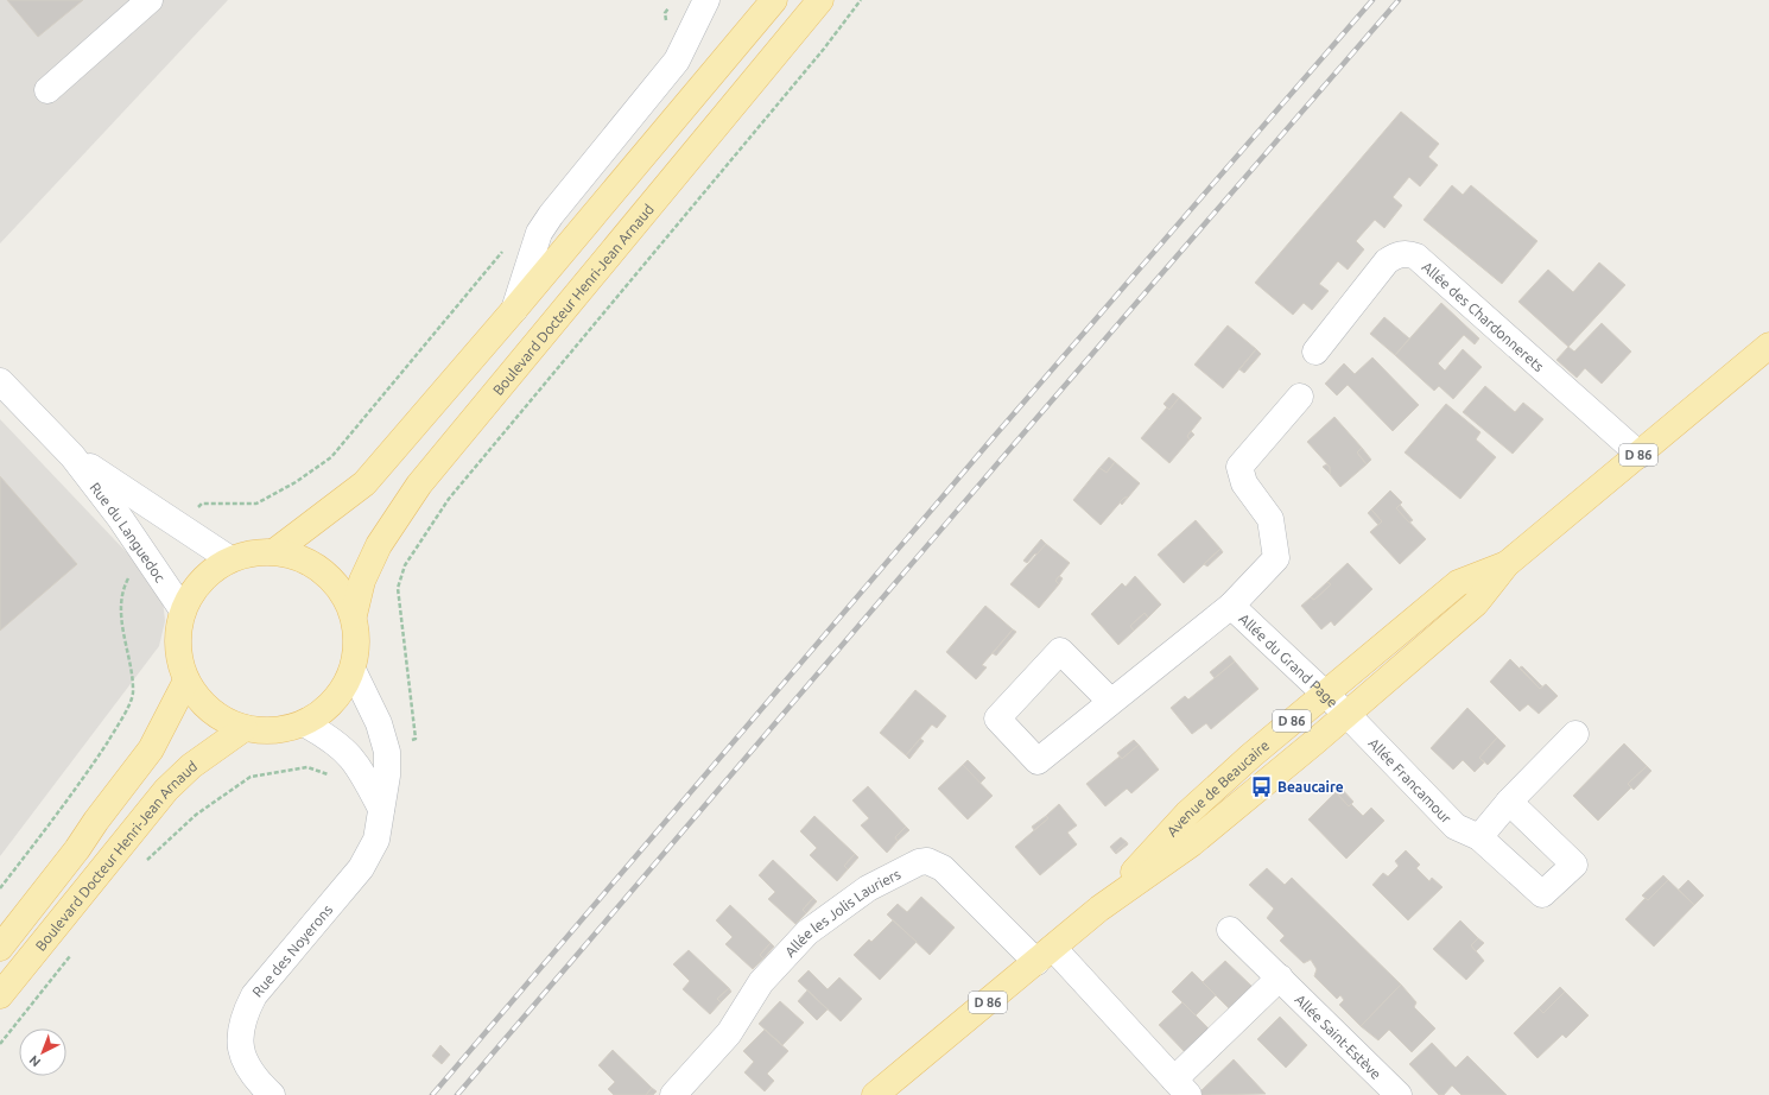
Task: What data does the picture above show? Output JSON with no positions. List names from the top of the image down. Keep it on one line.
{"streets":{"main road":["Boulevard Docteur Henri-Jean Arnaud","D 86","Avenue de Beaucaire"],"street":["Allée des Chardonnerets","Rue du Languedoc","Allée du Grand Page","Allée Francamour","Allée les Jolis Lauriers","Rue des Noyerons","Allée Saint-Estève"]},"crossings":[["Allée des Chardonnerets","Avenue de Beaucaire"],["Allée du Grand Page","Allée Francamour"],["Allée du Grand Page","Avenue de Beaucaire"],["Allée Francamour","Avenue de Beaucaire"],["Avenue de Beaucaire","Allée les Jolis Lauriers"]],"places":{"bus stop":["Beaucaire"]},"north":"bottom left"}
